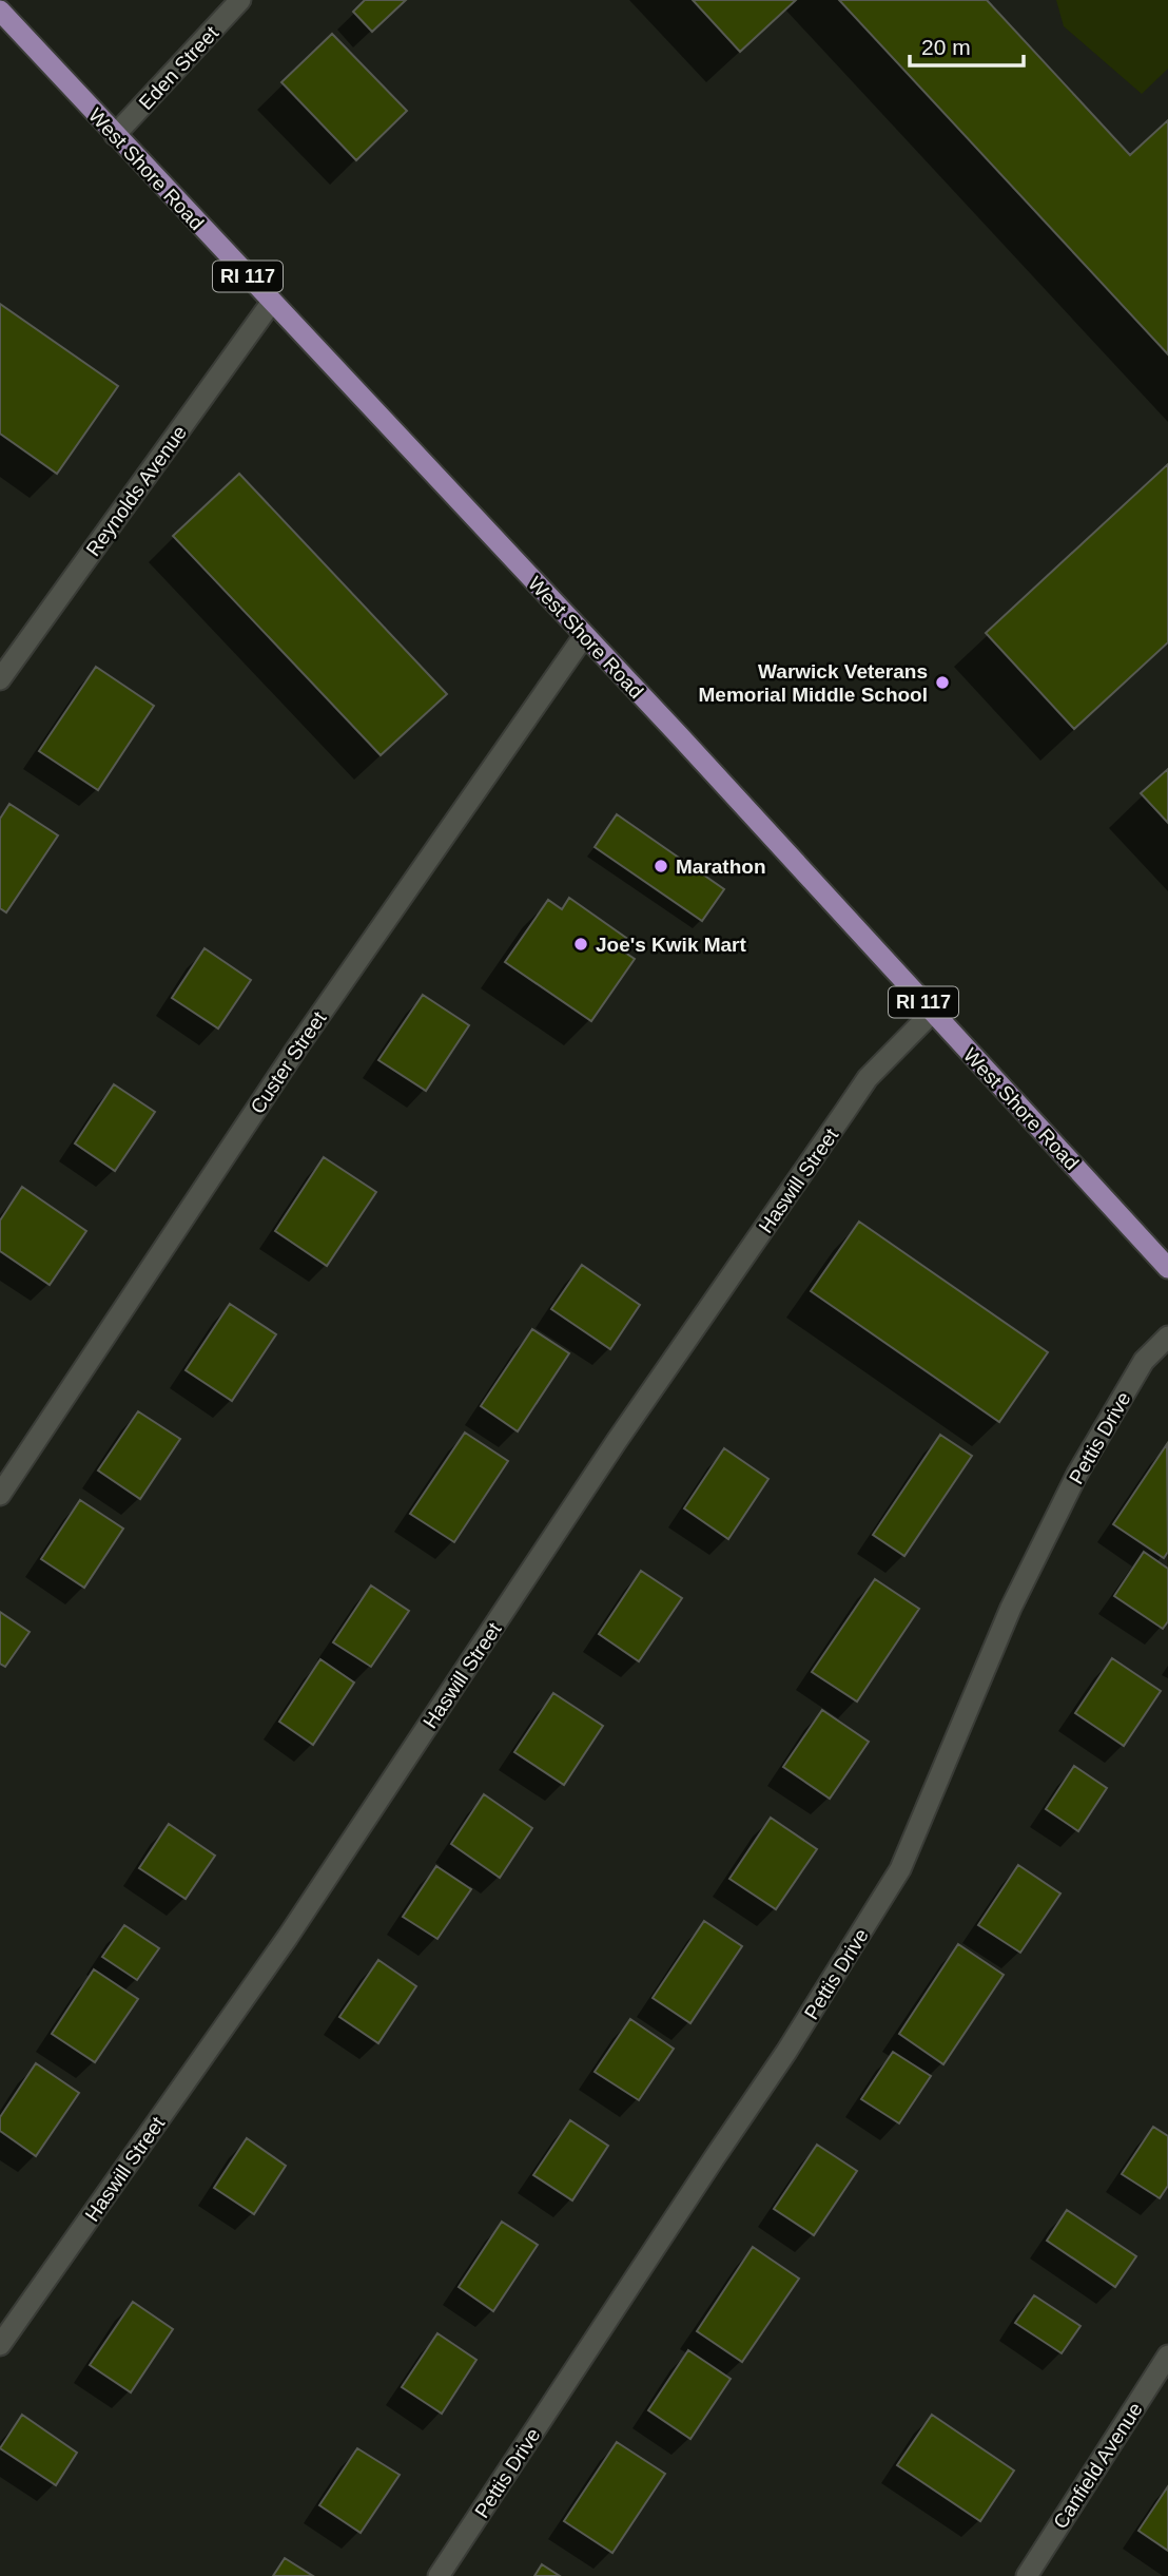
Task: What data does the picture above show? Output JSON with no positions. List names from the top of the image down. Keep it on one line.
{"streets":{"main road":["West Shore Road","RI 117"],"street":["Eden Street","Reynolds Avenue","Custer Street","Haswill Street","Pettis Drive","Canfield Avenue"]},"crossings":[["Eden Street","West Shore Road"],["West Shore Road","Reynolds Avenue"],["West Shore Road","Custer Street"],["West Shore Road","Haswill Street"]],"places":["Warwick Veterans Memorial Middle School","Marathon","Joe's Kwik Mart"],"scale_bar":"20 m"}
